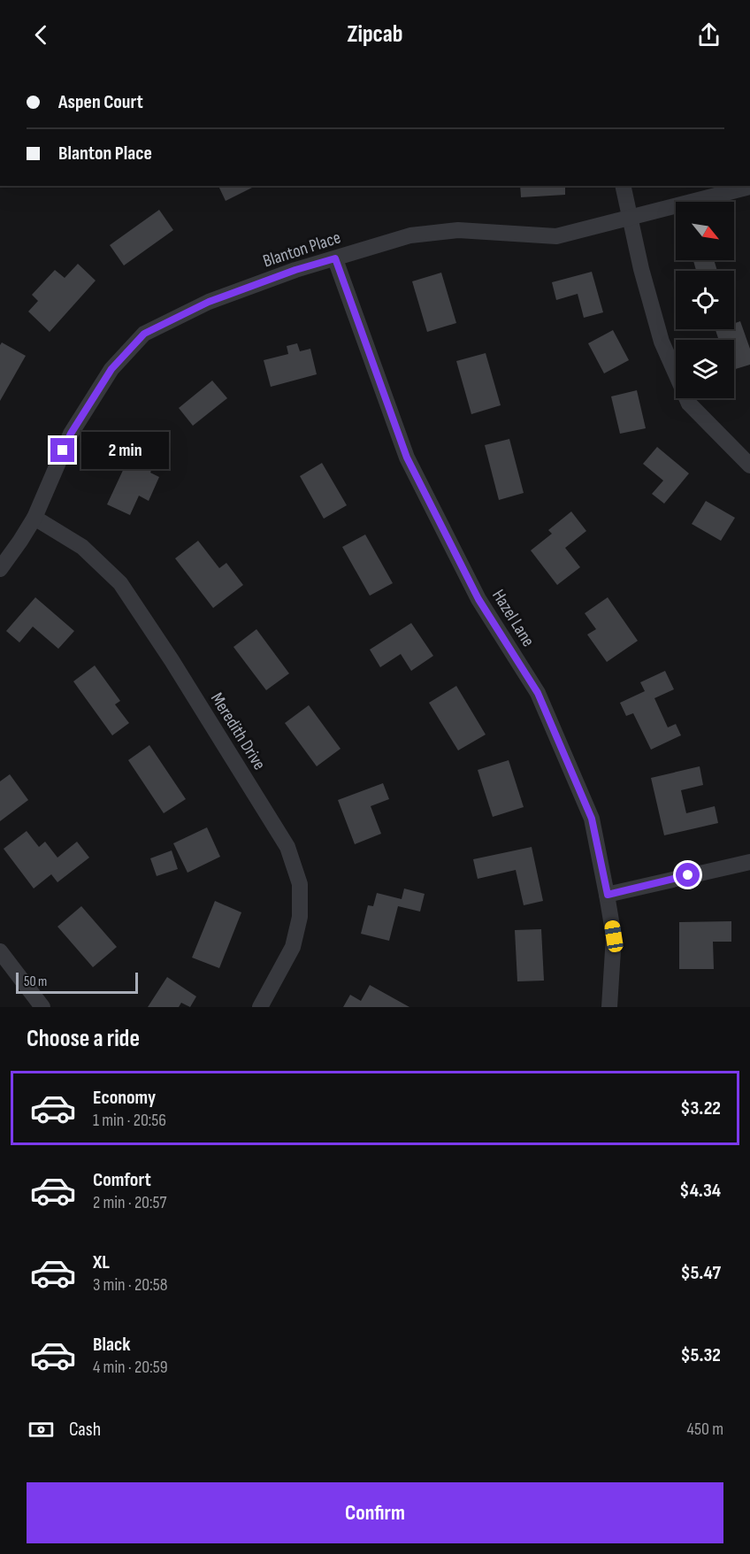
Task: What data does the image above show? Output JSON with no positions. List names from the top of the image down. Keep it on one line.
{"streets":{"street":["Blanton Place","Hazel Lane","Meredith Drive"]},"crossings":[["Blanton Place","Hazel Lane"],["Blanton Place","Meredith Drive"]],"scale_bar":"50 m","north":"bottom right","page":{"header":"Zipcab","banner":["Aspen Court","Blanton Place"],"bubble":"2 min","scale":"50 m","heading":"Choose a ride","list":[{"name":"Economy","note":"1 min · 20:56","value":"$3.22"},{"name":"Comfort","note":"2 min · 20:57","value":"$4.34"},{"name":"XL","note":"3 min · 20:58","value":"$5.47"},{"name":"Black","note":"4 min · 20:59","value":"$5.32"}],"pay":["Cash","450 m"],"buttons":"Confirm"}}
